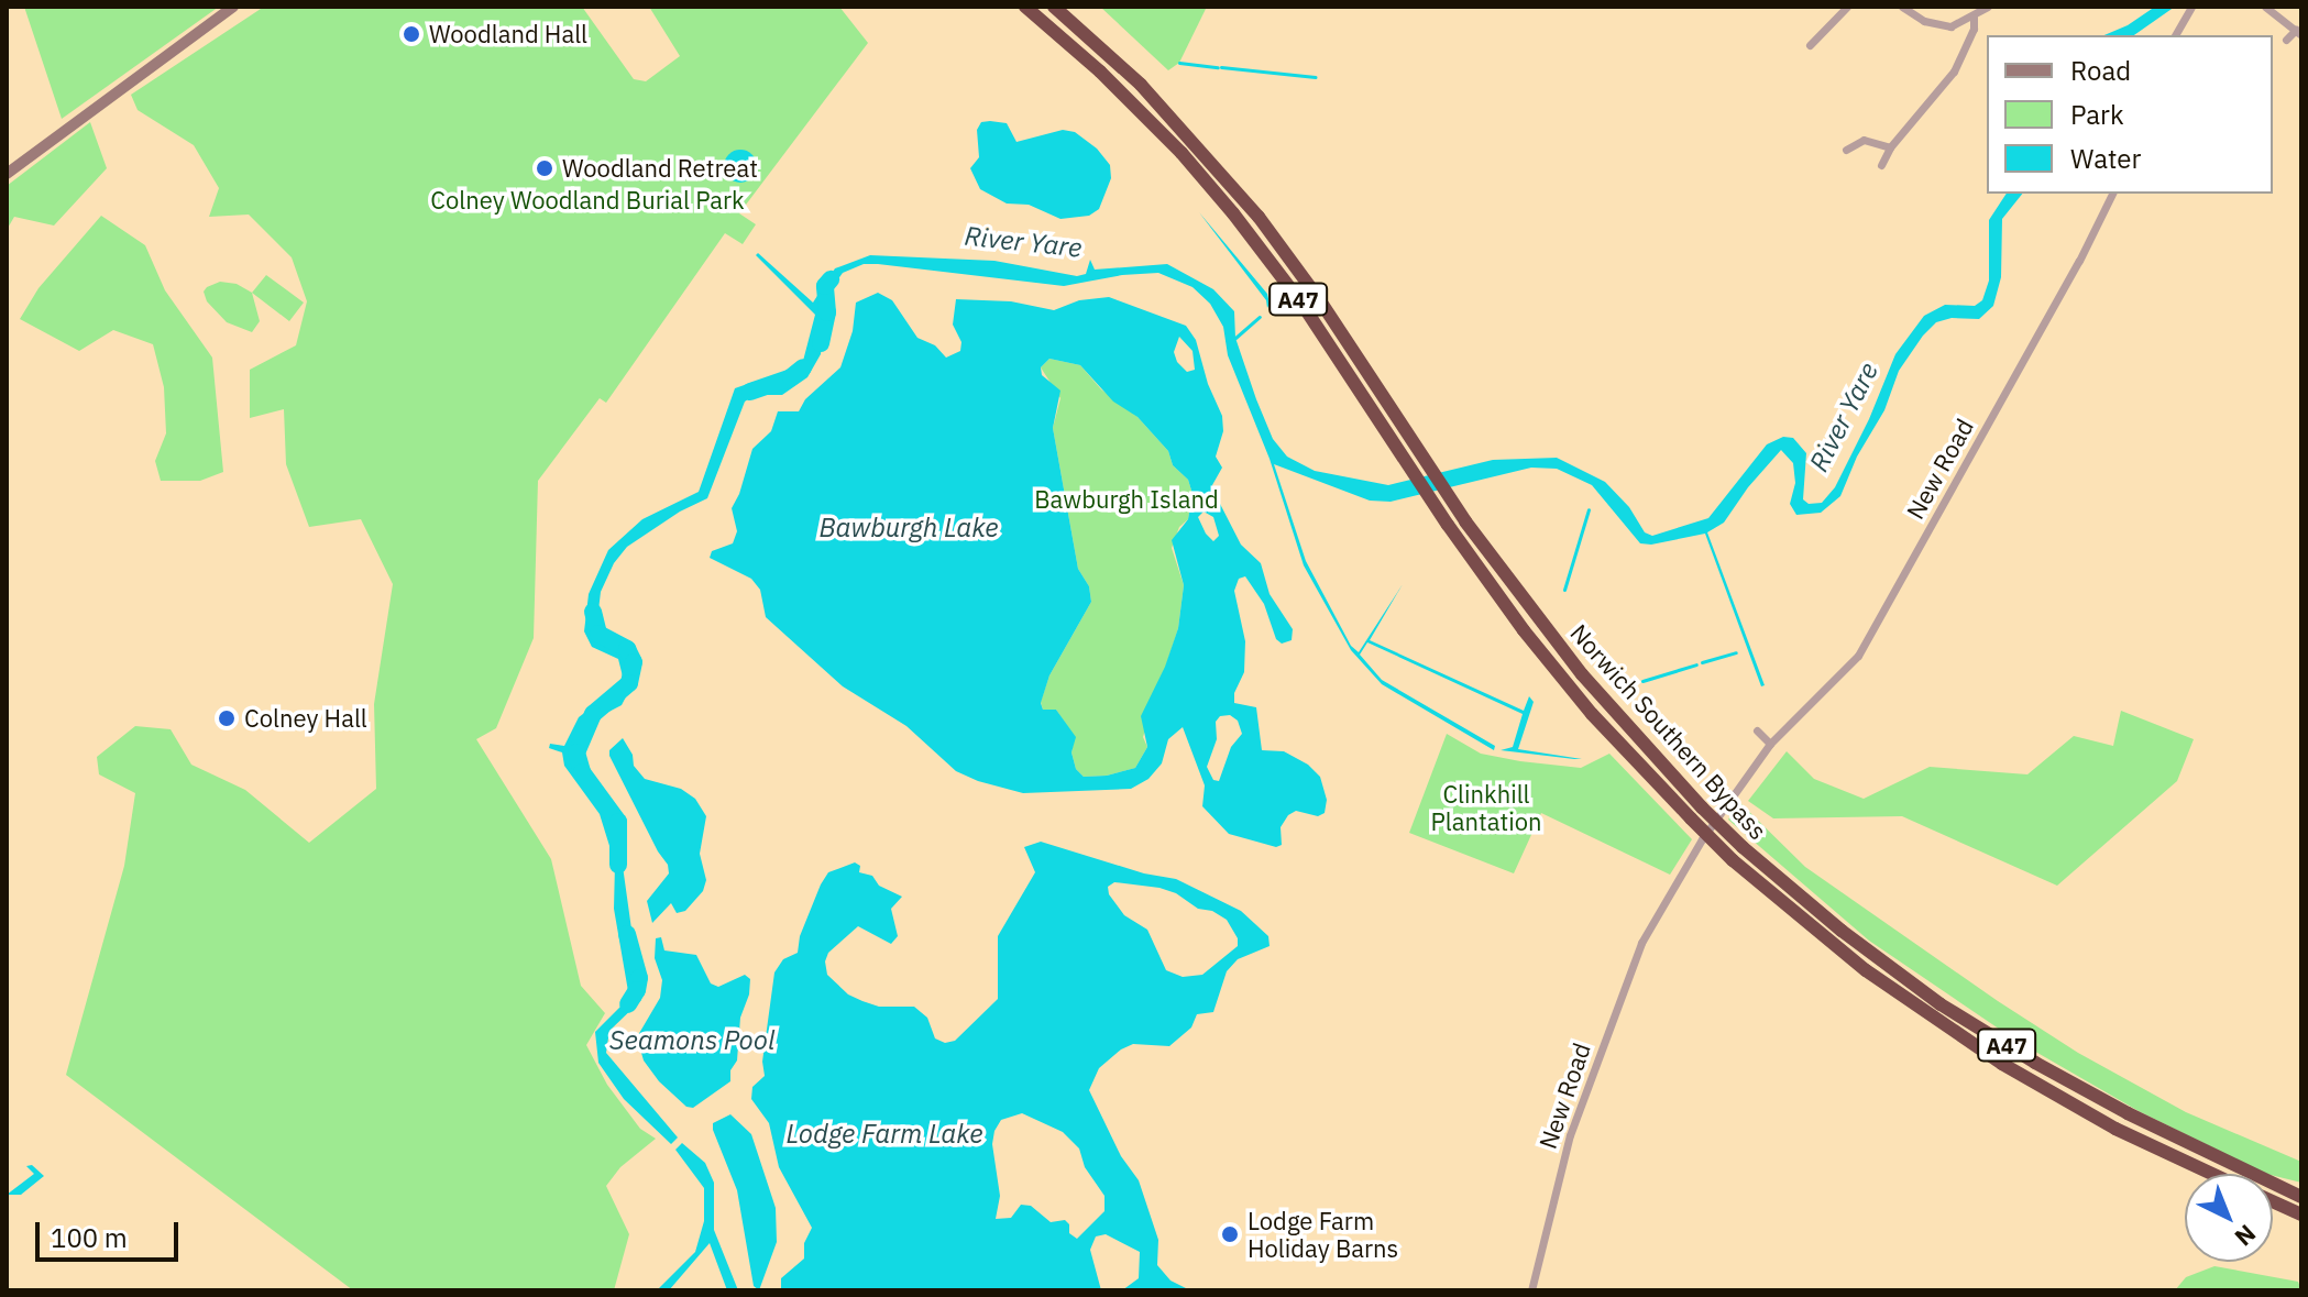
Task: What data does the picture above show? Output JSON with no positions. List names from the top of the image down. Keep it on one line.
{"streets":{"highway":["A47","Norwich Southern Bypass"],"street":["New Road"]},"crossings":[["A47","Norwich Southern Bypass"]],"water":["River Yare","Bawburgh Lake","Seamons Pool","Lodge Farm Lake"],"parks":["Colney Woodland Burial Park","Bawburgh Island","Clinkhill Plantation"],"places":["Woodland Hall","Woodland Retreat","Colney Hall","Lodge Farm Holiday Barns"],"legend":["Road","Park","Water"],"scale_bar":"100 m","north":"bottom right"}
